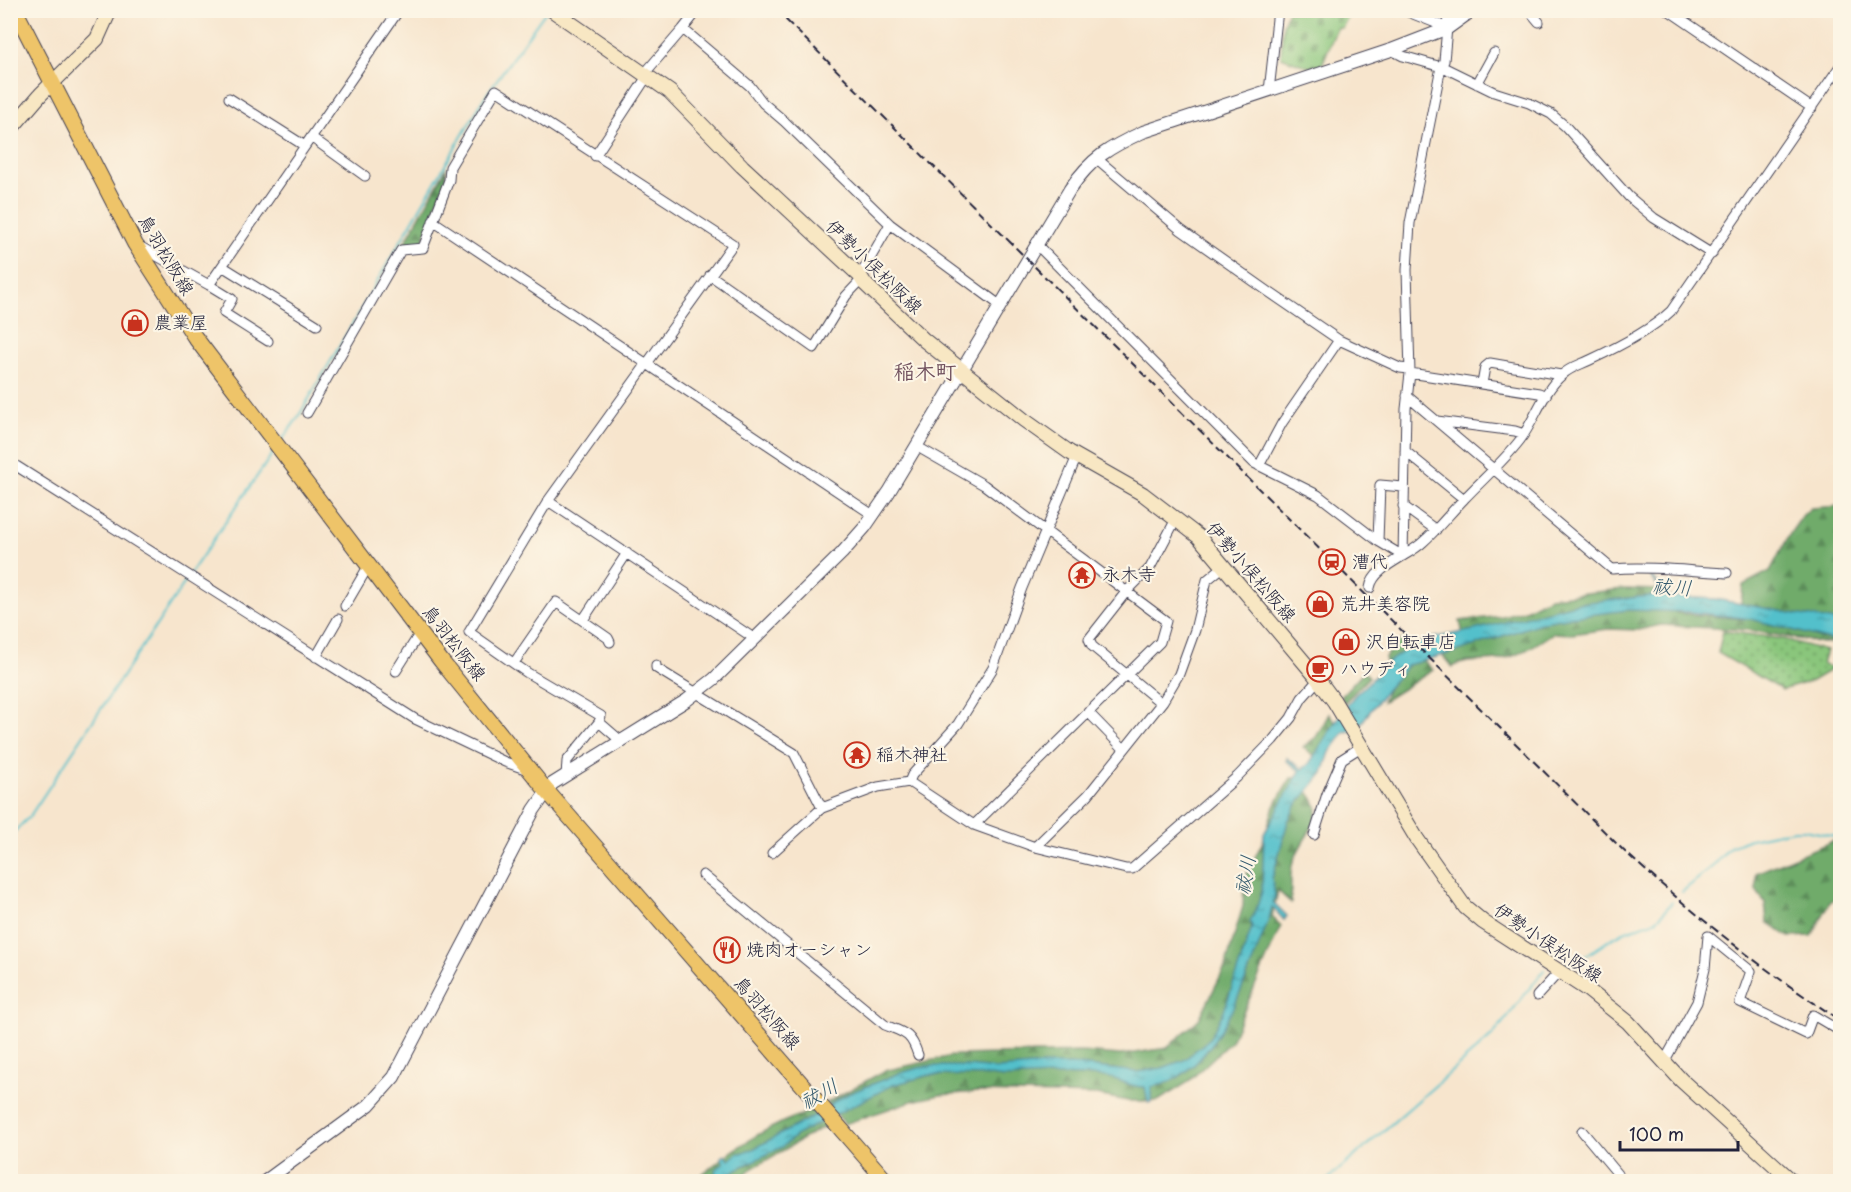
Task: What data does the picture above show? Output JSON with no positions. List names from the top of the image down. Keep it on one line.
{"streets":{"main road":["鳥羽松阪線","伊勢小俣松阪線"]},"districts":["稲木町"],"water":["祓川"],"places":{"shop":["農業屋","荒井美容院","沢自転車店"],"station":["漕代"],"temple":["永木寺","稲木神社"],"cafe":["ハウディ"],"restaurant":["焼肉オーシャン"]},"scale_bar":"100 m"}
